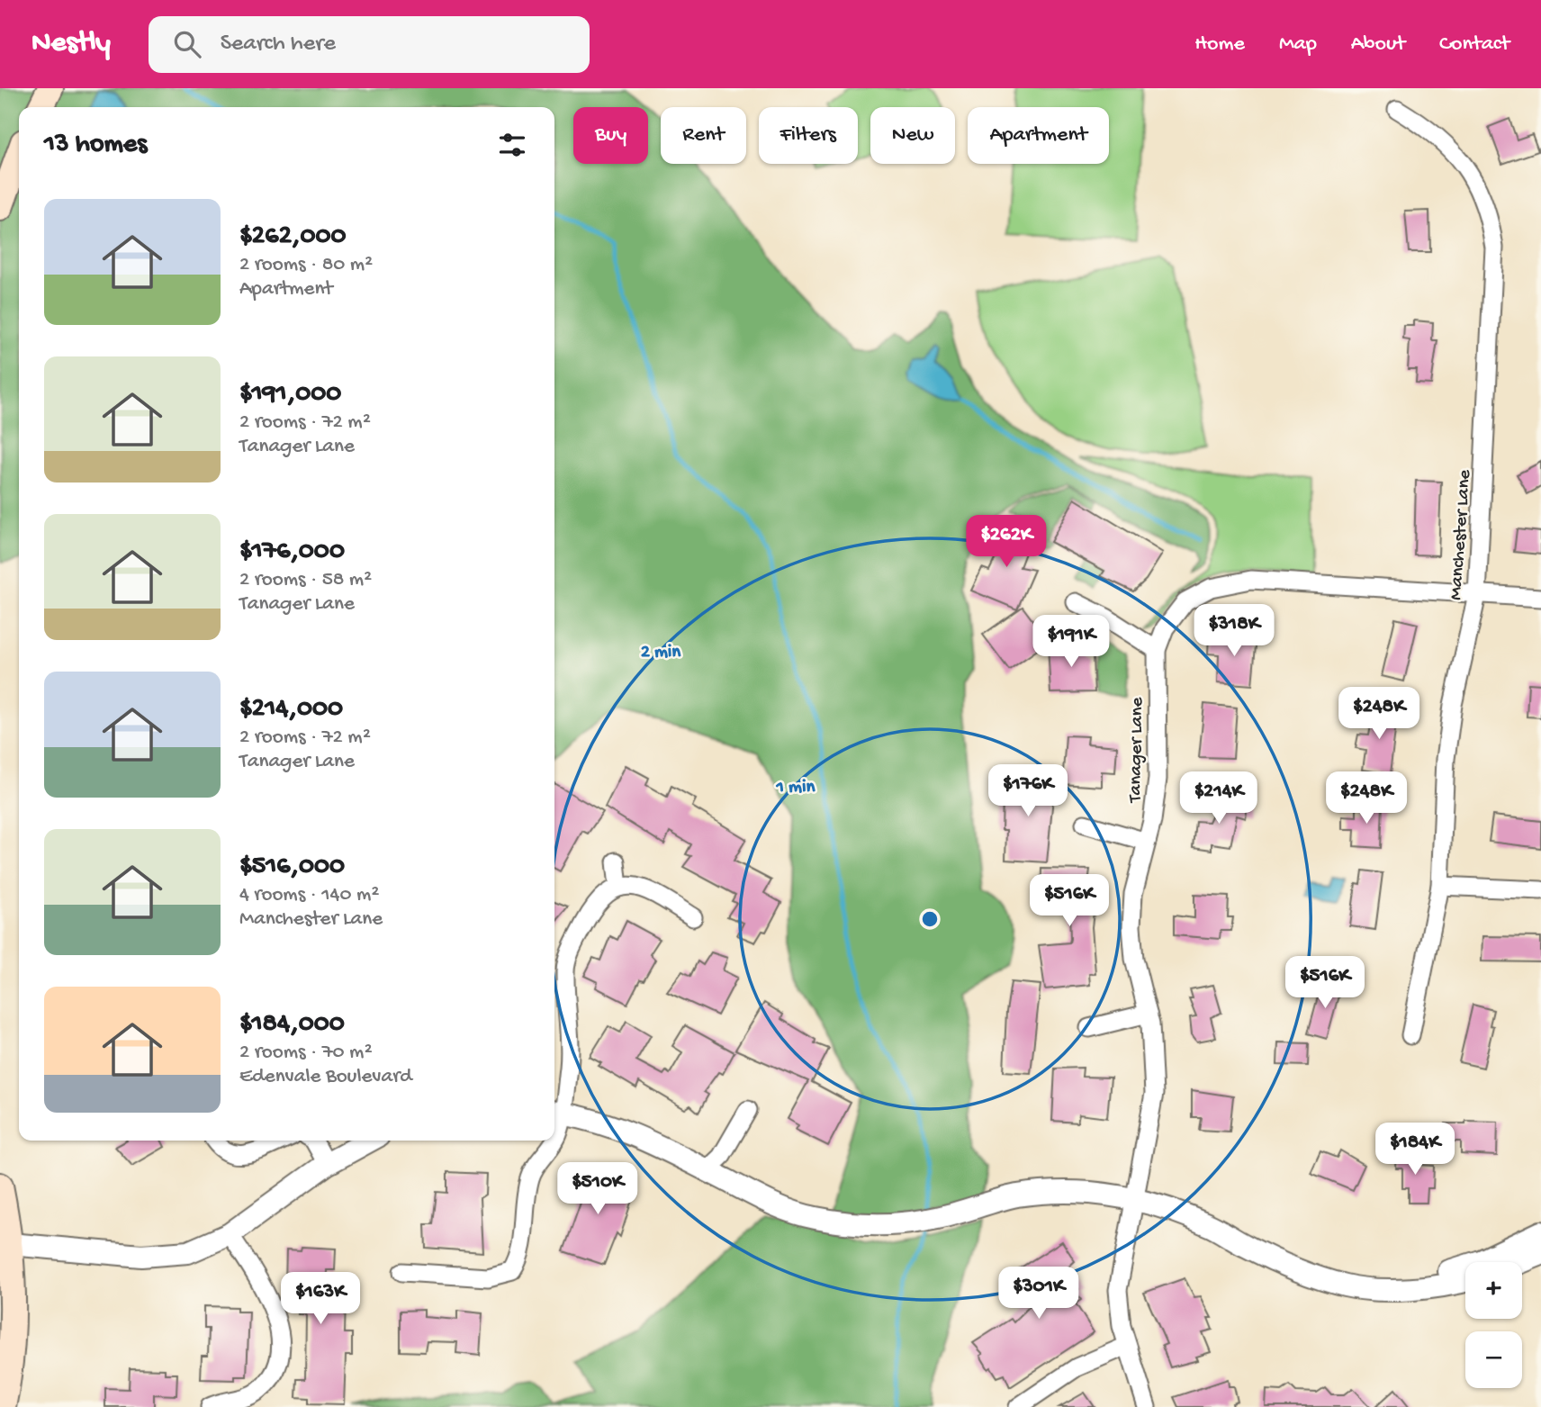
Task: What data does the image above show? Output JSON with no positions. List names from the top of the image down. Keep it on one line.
{"streets":{"street":["Manchester Lane","Tanager Lane"]},"crossings":[["Manchester Lane","Tanager Lane"]],"page":{"header":"Nestly","search":"Search here","nav":["Home","Map","About","Contact"],"chip":["Buy","Rent","Filters","New","Apartment"],"heading":"13 homes","list":[{"name":"$262,000","note":"2 rooms · 80 m² · Apartment"},{"name":"$191,000","note":"2 rooms · 72 m² · Tanager Lane"},{"name":"$176,000","note":"2 rooms · 58 m² · Tanager Lane"},{"name":"$214,000","note":"2 rooms · 72 m² · Tanager Lane"},{"name":"$516,000","note":"4 rooms · 140 m² · Manchester Lane"},{"name":"$184,000","note":"2 rooms · 70 m² · Edenvale Boulevard"}],"price":["$262K","$318K","$191K","$248K","$176K","$214K","$248K","$516K","$516K","$184K","$510K","$301K","$163K"],"map_buttons":["+","−"]},"rings":["2 min","1 min"]}
